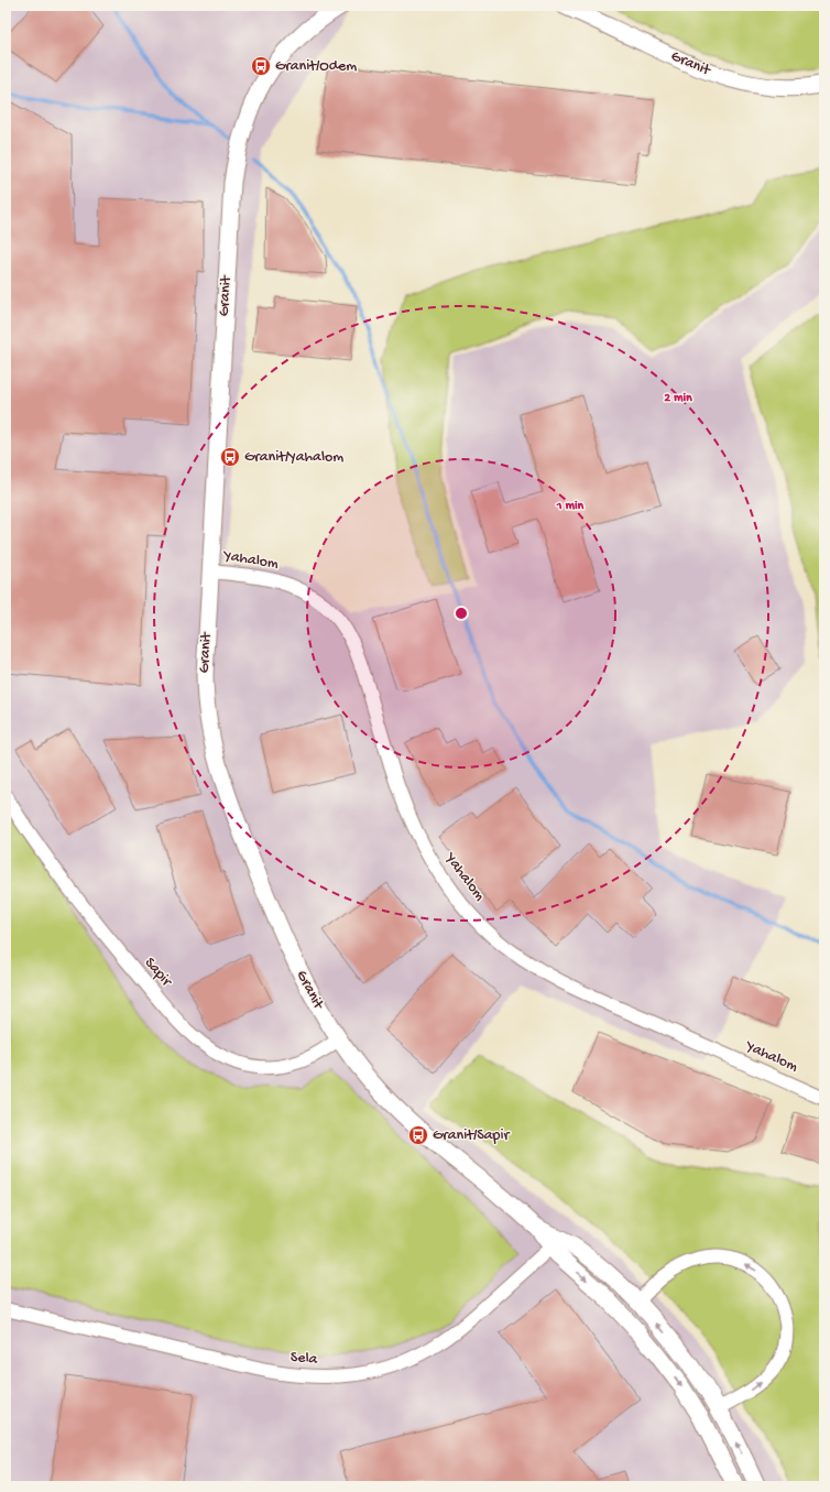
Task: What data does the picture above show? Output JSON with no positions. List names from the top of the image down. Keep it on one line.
{"streets":{"street":["Granit","Yahalom","Sapir","Sela"]},"crossings":[["Granit","Yahalom"],["Granit","Sapir"],["Granit","Sela"]],"places":{"bus stop":["Granit/Odem","Granit/Yahalom","Granit/Sapir"]},"rings":["2 min","1 min"]}
